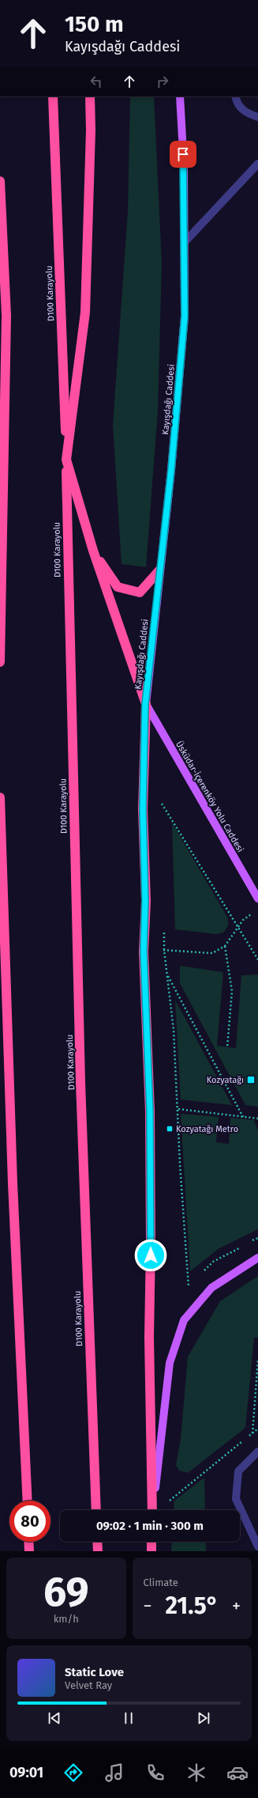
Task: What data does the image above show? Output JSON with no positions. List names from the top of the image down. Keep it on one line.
{"streets":{"highway":["D100 Karayolu"],"main road":["Kayışdağı Caddesi","Üsküdar-İçerenköy Yolu Caddesi"]},"crossings":[["Kayışdağı Caddesi","Üsküdar-İçerenköy Yolu Caddesi"]],"places":{"transit":["Kozyatağı","Kozyatağı Metro"]},"page":{"turn":["150 m","Kayışdağı Caddesi"],"limit":"80","trip":"09:02 · 1 min · 300 m","tile":[["69","km/h"],"Climate"],"heat":["−","21.5°","+"],"song":["Static Love","Velvet Ray"],"tabs":"09:01"}}
